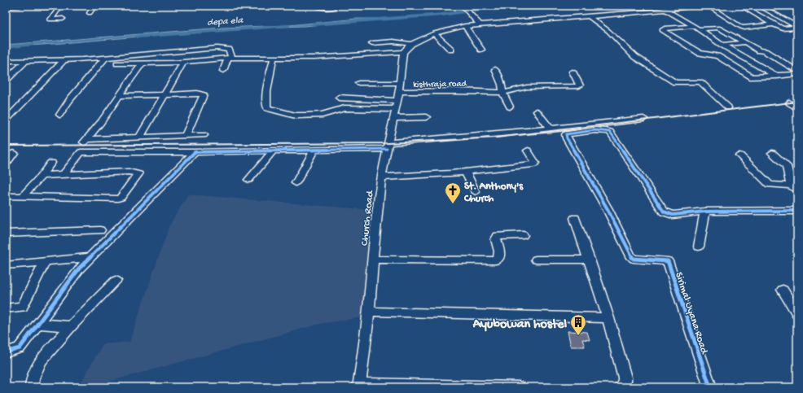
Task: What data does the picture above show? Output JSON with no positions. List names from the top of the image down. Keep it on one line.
{"streets":{"street":["kisthraja road","Church Road","Sirimal Uyana Road"]},"crossings":[["kisthraja road","Church Road"]],"water":["depa ela"],"places":{"church":["St. Anthony's Church"],"building":["Ayubowan hostel"]}}
